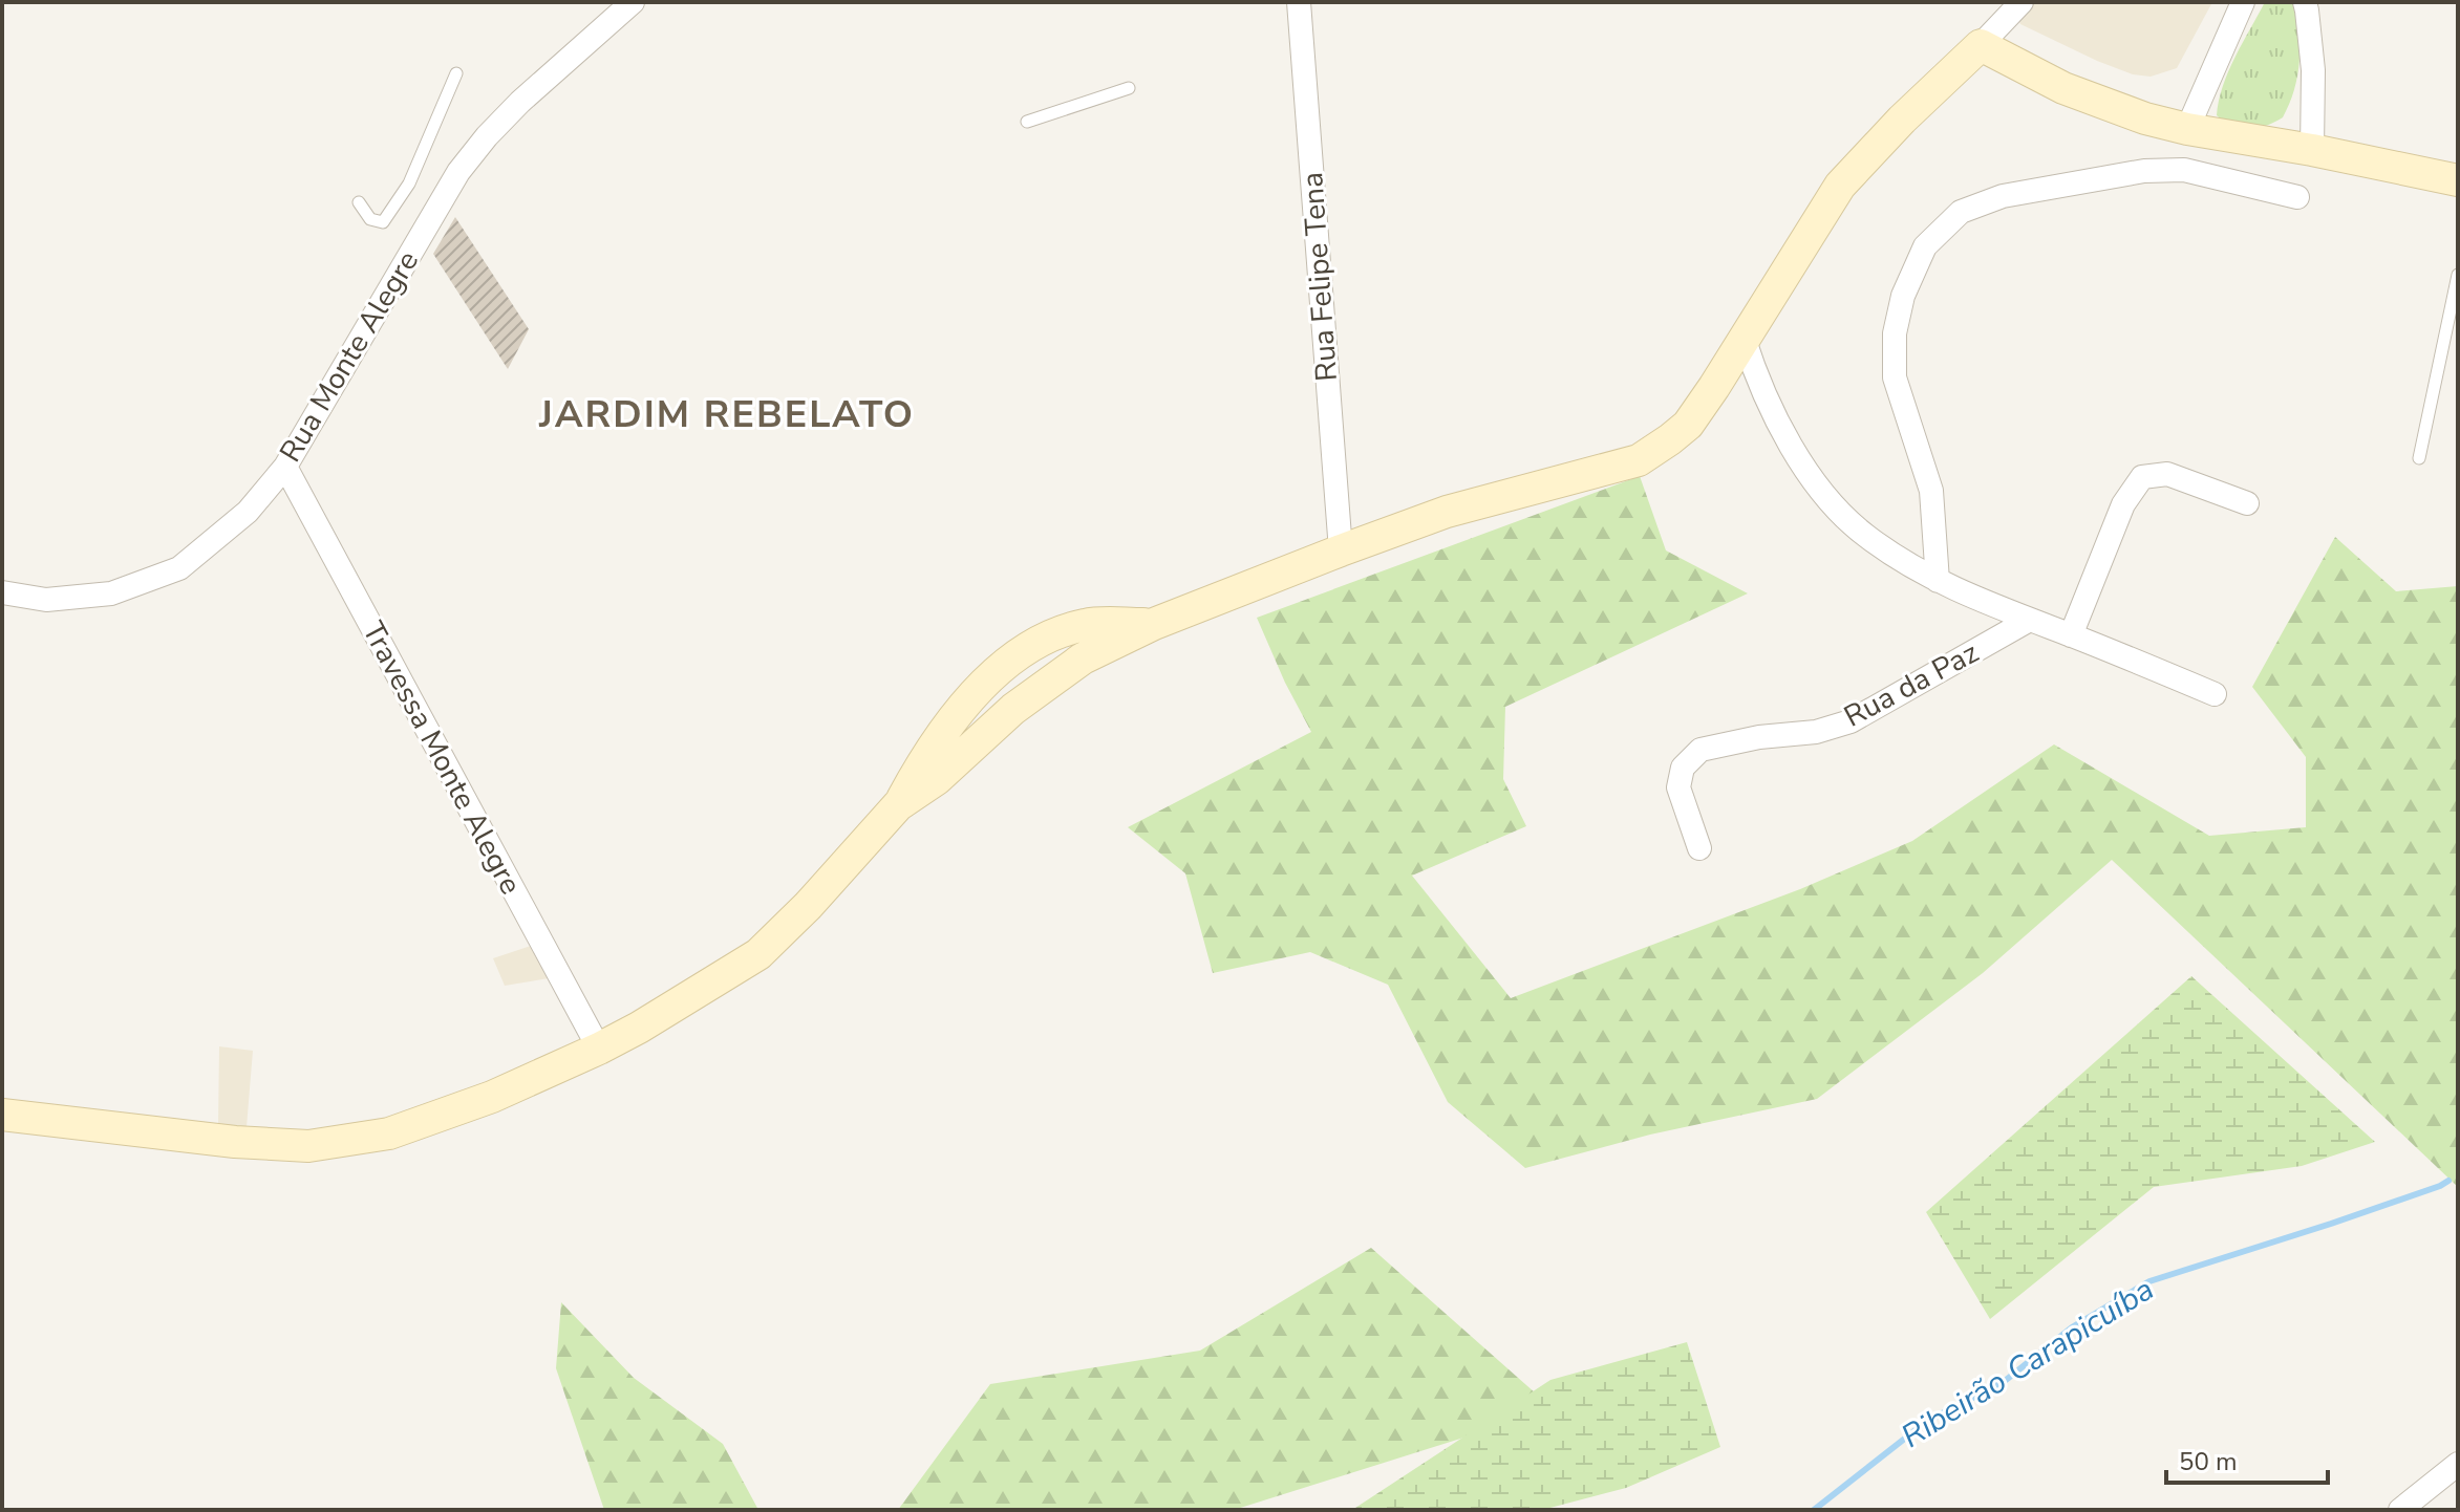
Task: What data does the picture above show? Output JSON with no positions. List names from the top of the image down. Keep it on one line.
{"streets":{"street":["Rua Felipe Tena","Rua Monte Alegre","Rua da Paz","Travessa Monte Alegre"]},"crossings":[["Rua Monte Alegre","Travessa Monte Alegre"]],"districts":["JARDIM REBELATO"],"water":["Ribeirão Carapicuíba"],"scale_bar":"50 m"}
